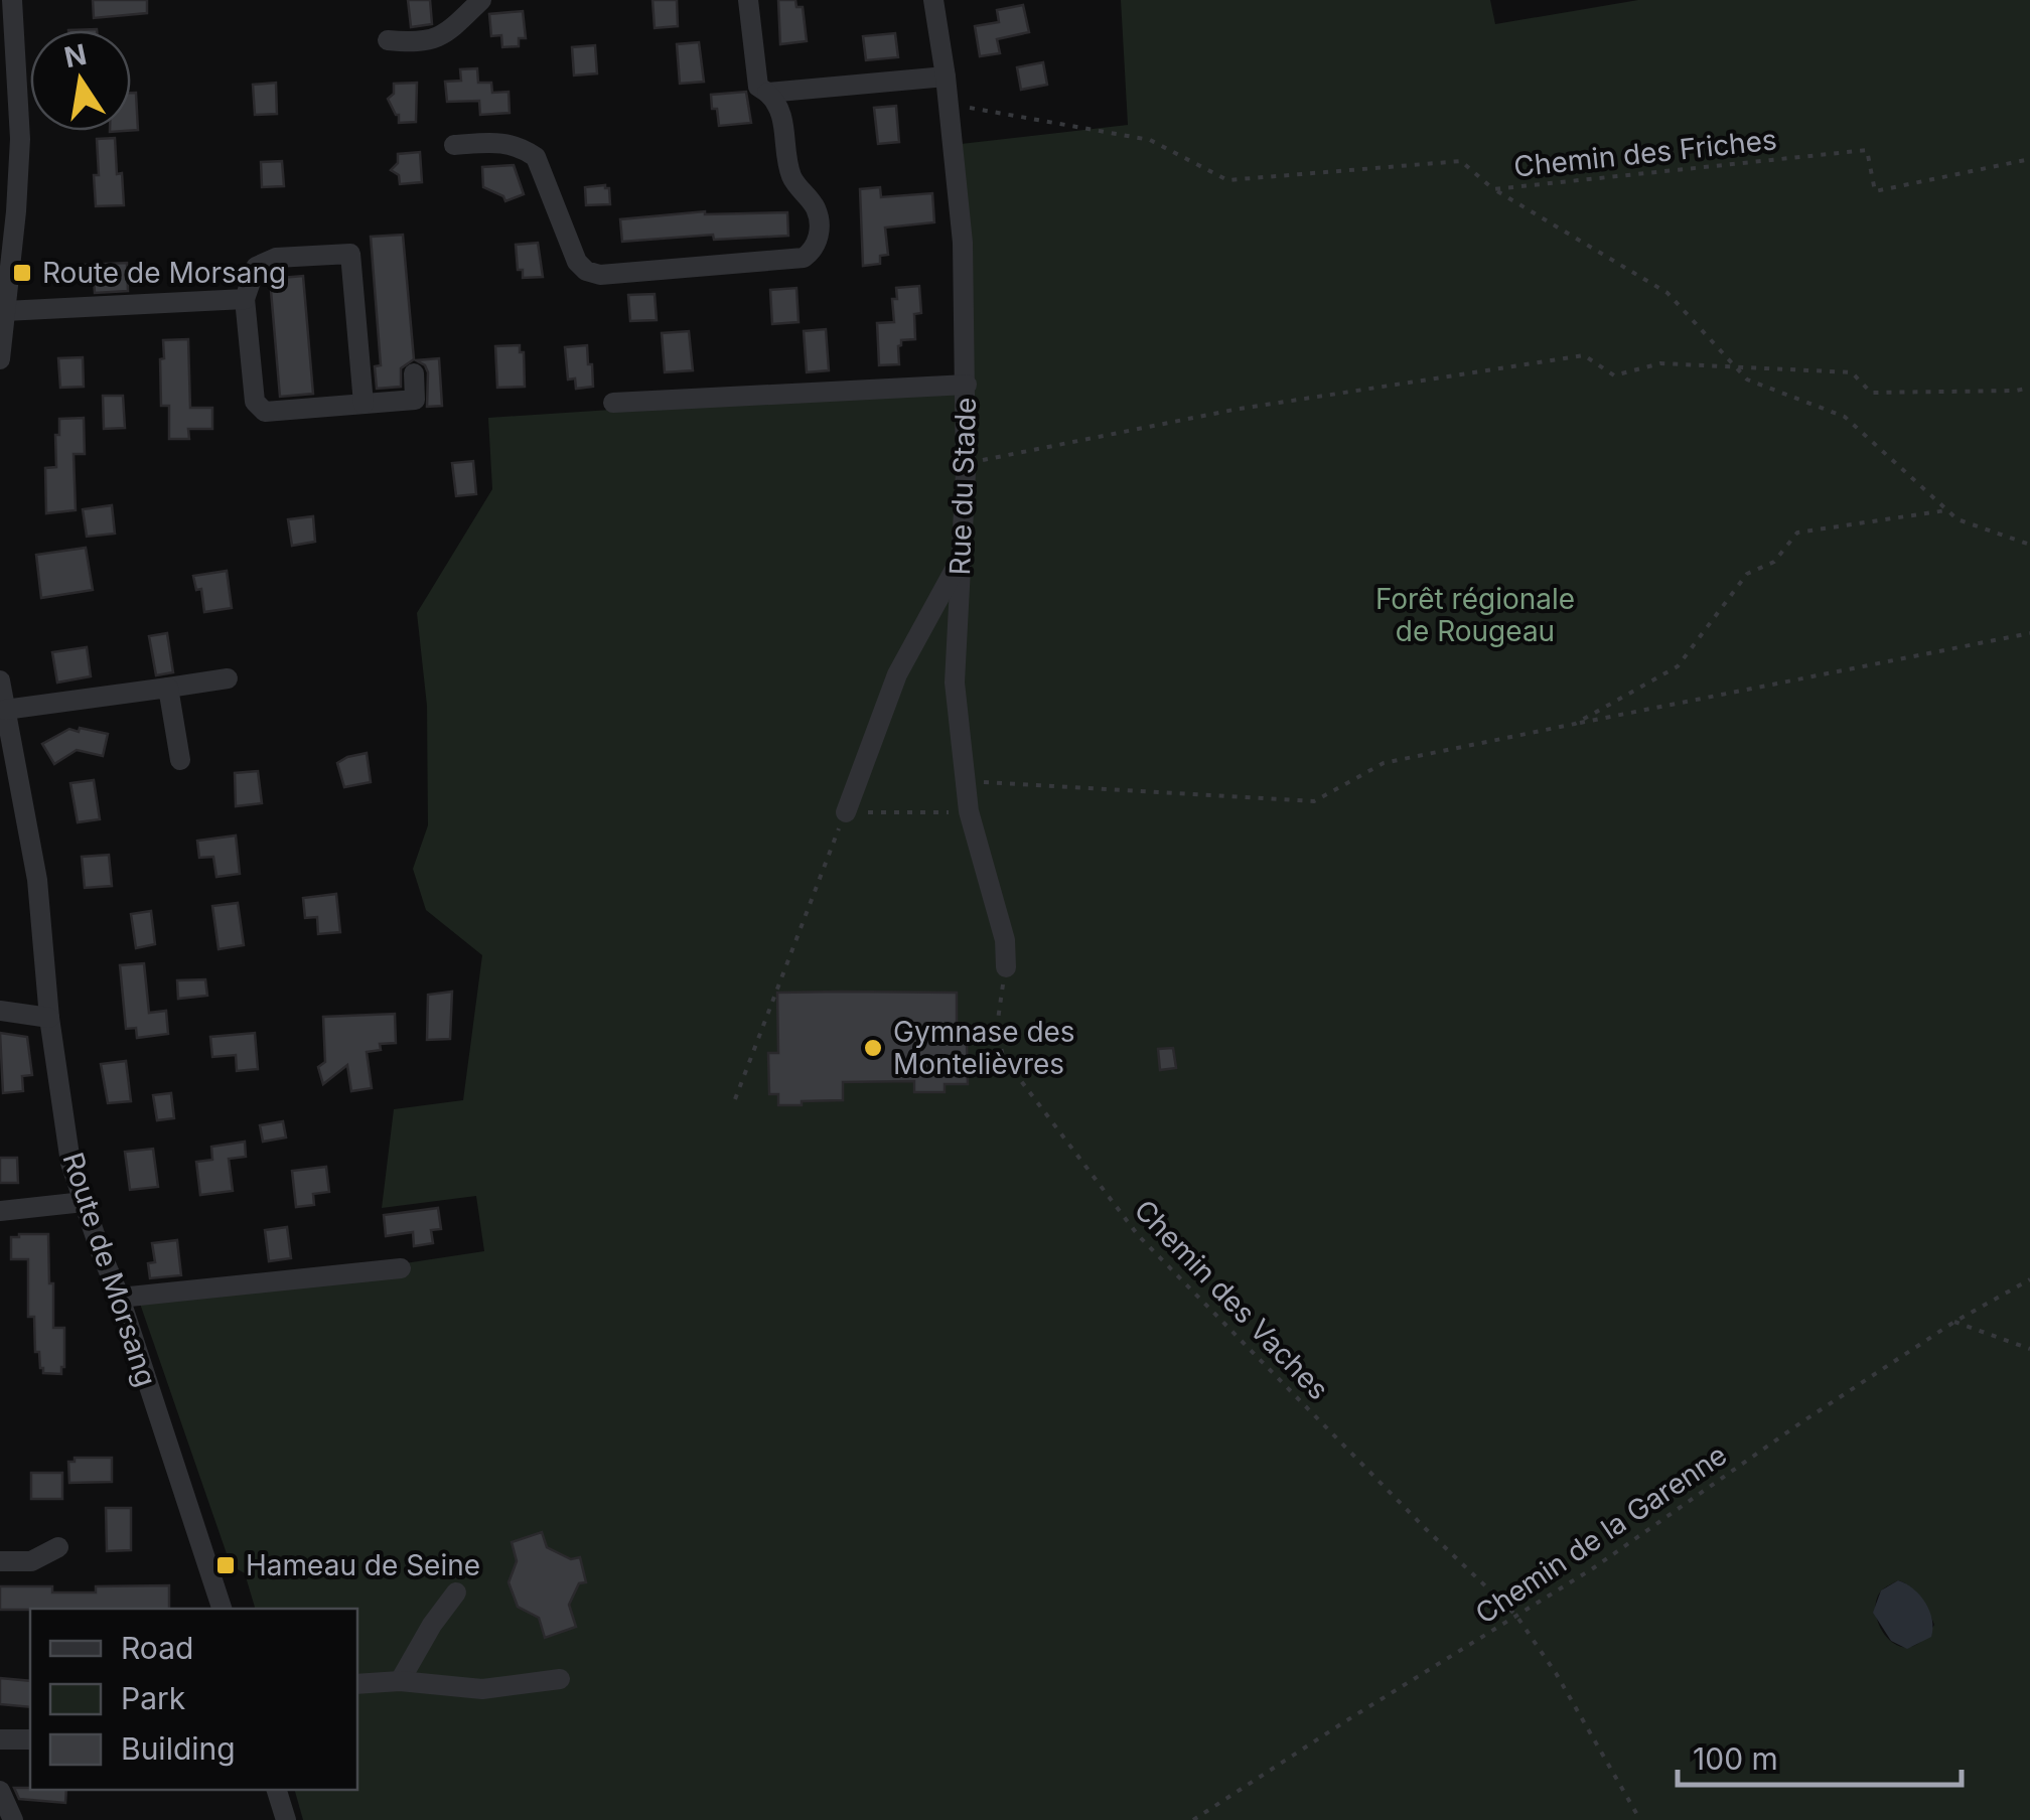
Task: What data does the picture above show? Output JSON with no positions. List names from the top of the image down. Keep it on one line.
{"streets":{"street":["Rue du Stade","Route de Morsang"],"path":["Chemin des Friches","Chemin des Vaches","Chemin de la Garenne"]},"crossings":[["Chemin des Friches","Rue du Stade"],["Rue du Stade","Chemin des Vaches"],["Chemin des Vaches","Chemin de la Garenne"]],"parks":["Forêt régionale de Rougeau"],"places":{"transit":["Route de Morsang","Hameau de Seine"],"other":["Gymnase des Montelièvres"]},"legend":["Road","Park","Building"],"scale_bar":"100 m","north":"top"}
